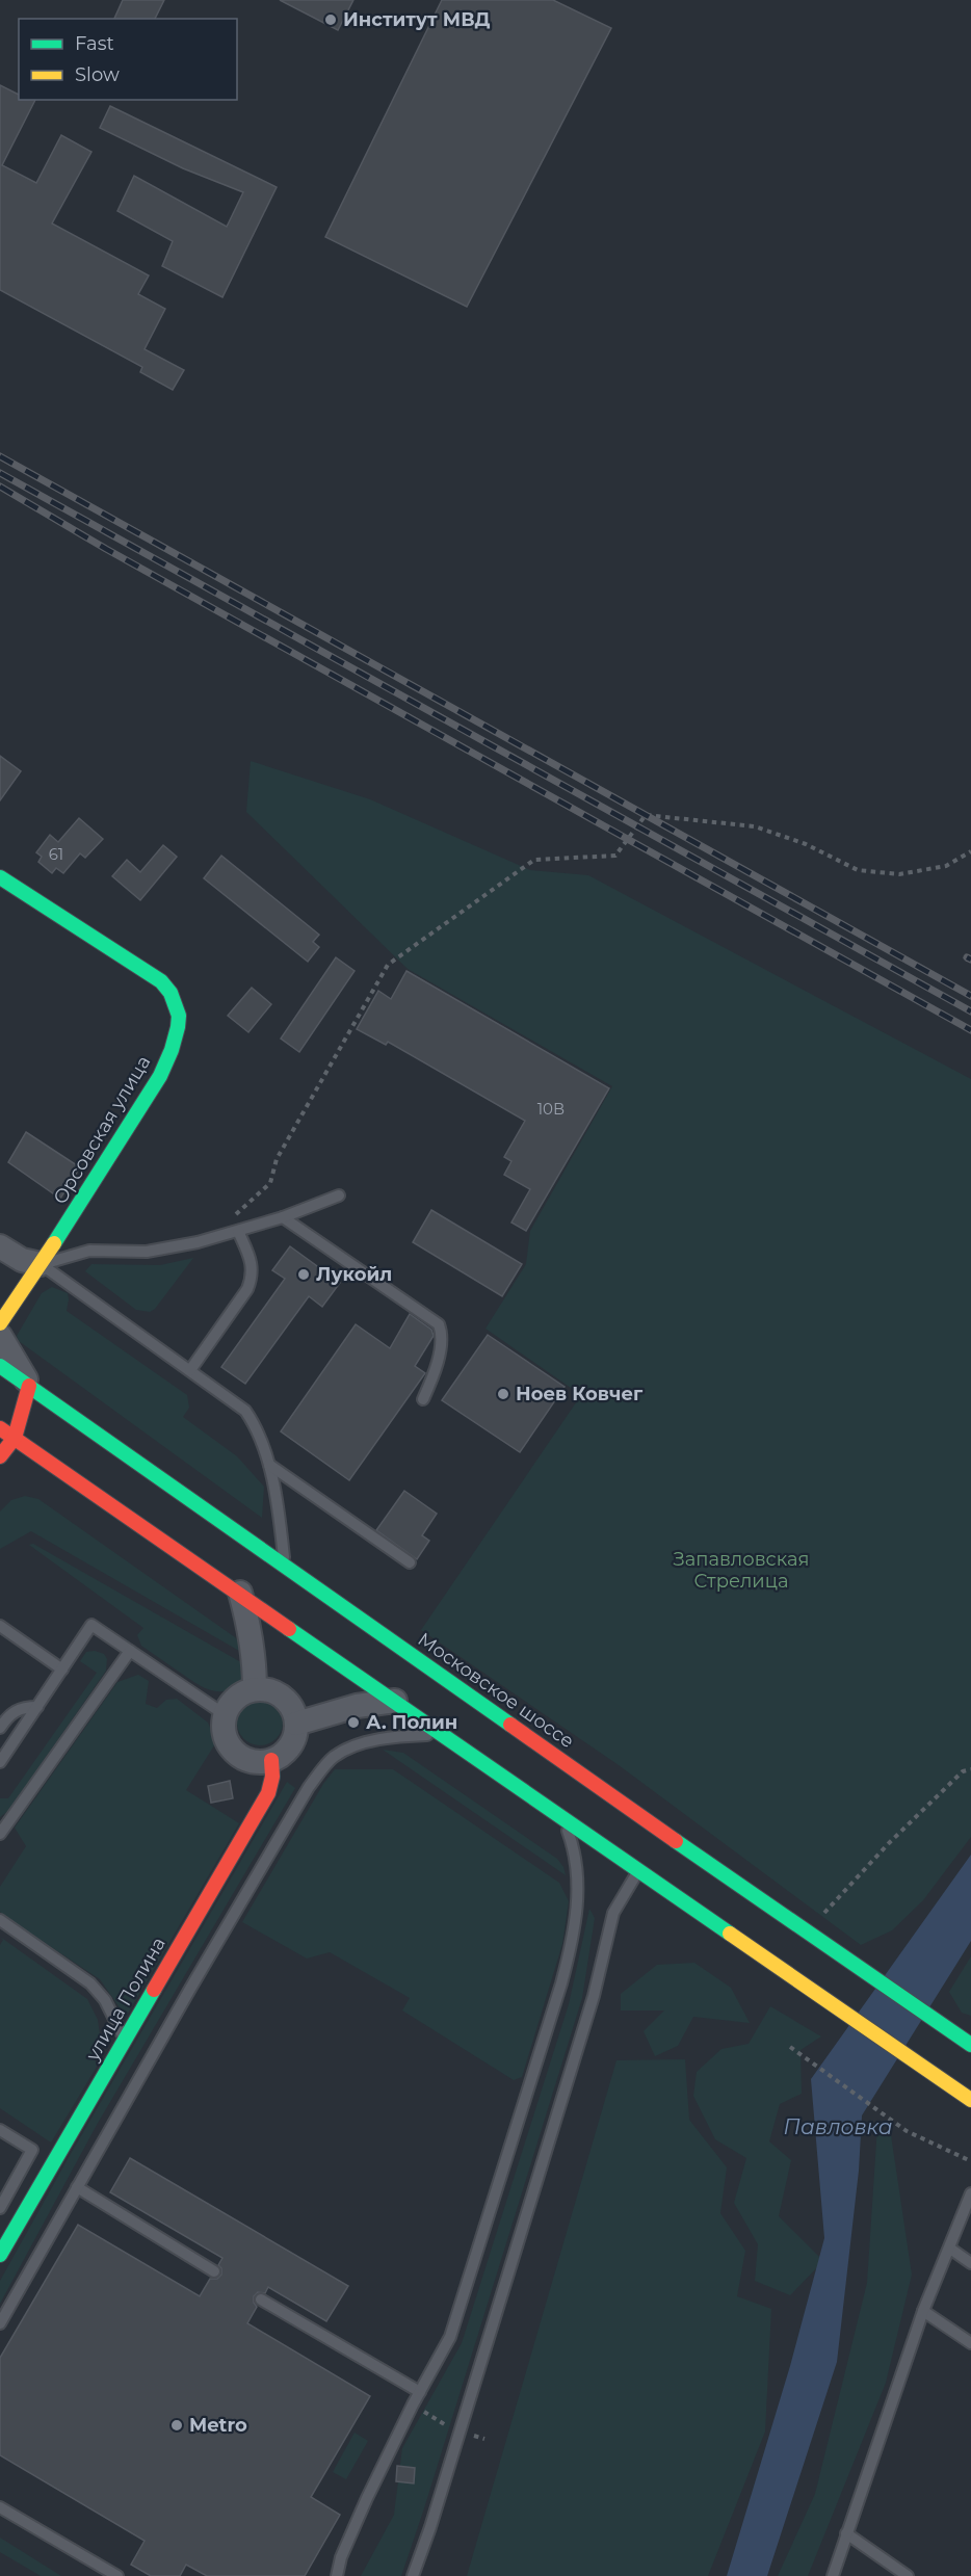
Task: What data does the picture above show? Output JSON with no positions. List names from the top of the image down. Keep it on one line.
{"streets":{"main road":["Орсовская улица","Московское шоссе","улица Полина"]},"water":["Павловка"],"parks":["Запавловская Стрелица"],"places":["Институт МВД","Лукойл","Ноев Ковчег","А. Полин","Metro"],"house_numbers":["61","10В"],"legend":["Fast","Slow"]}
